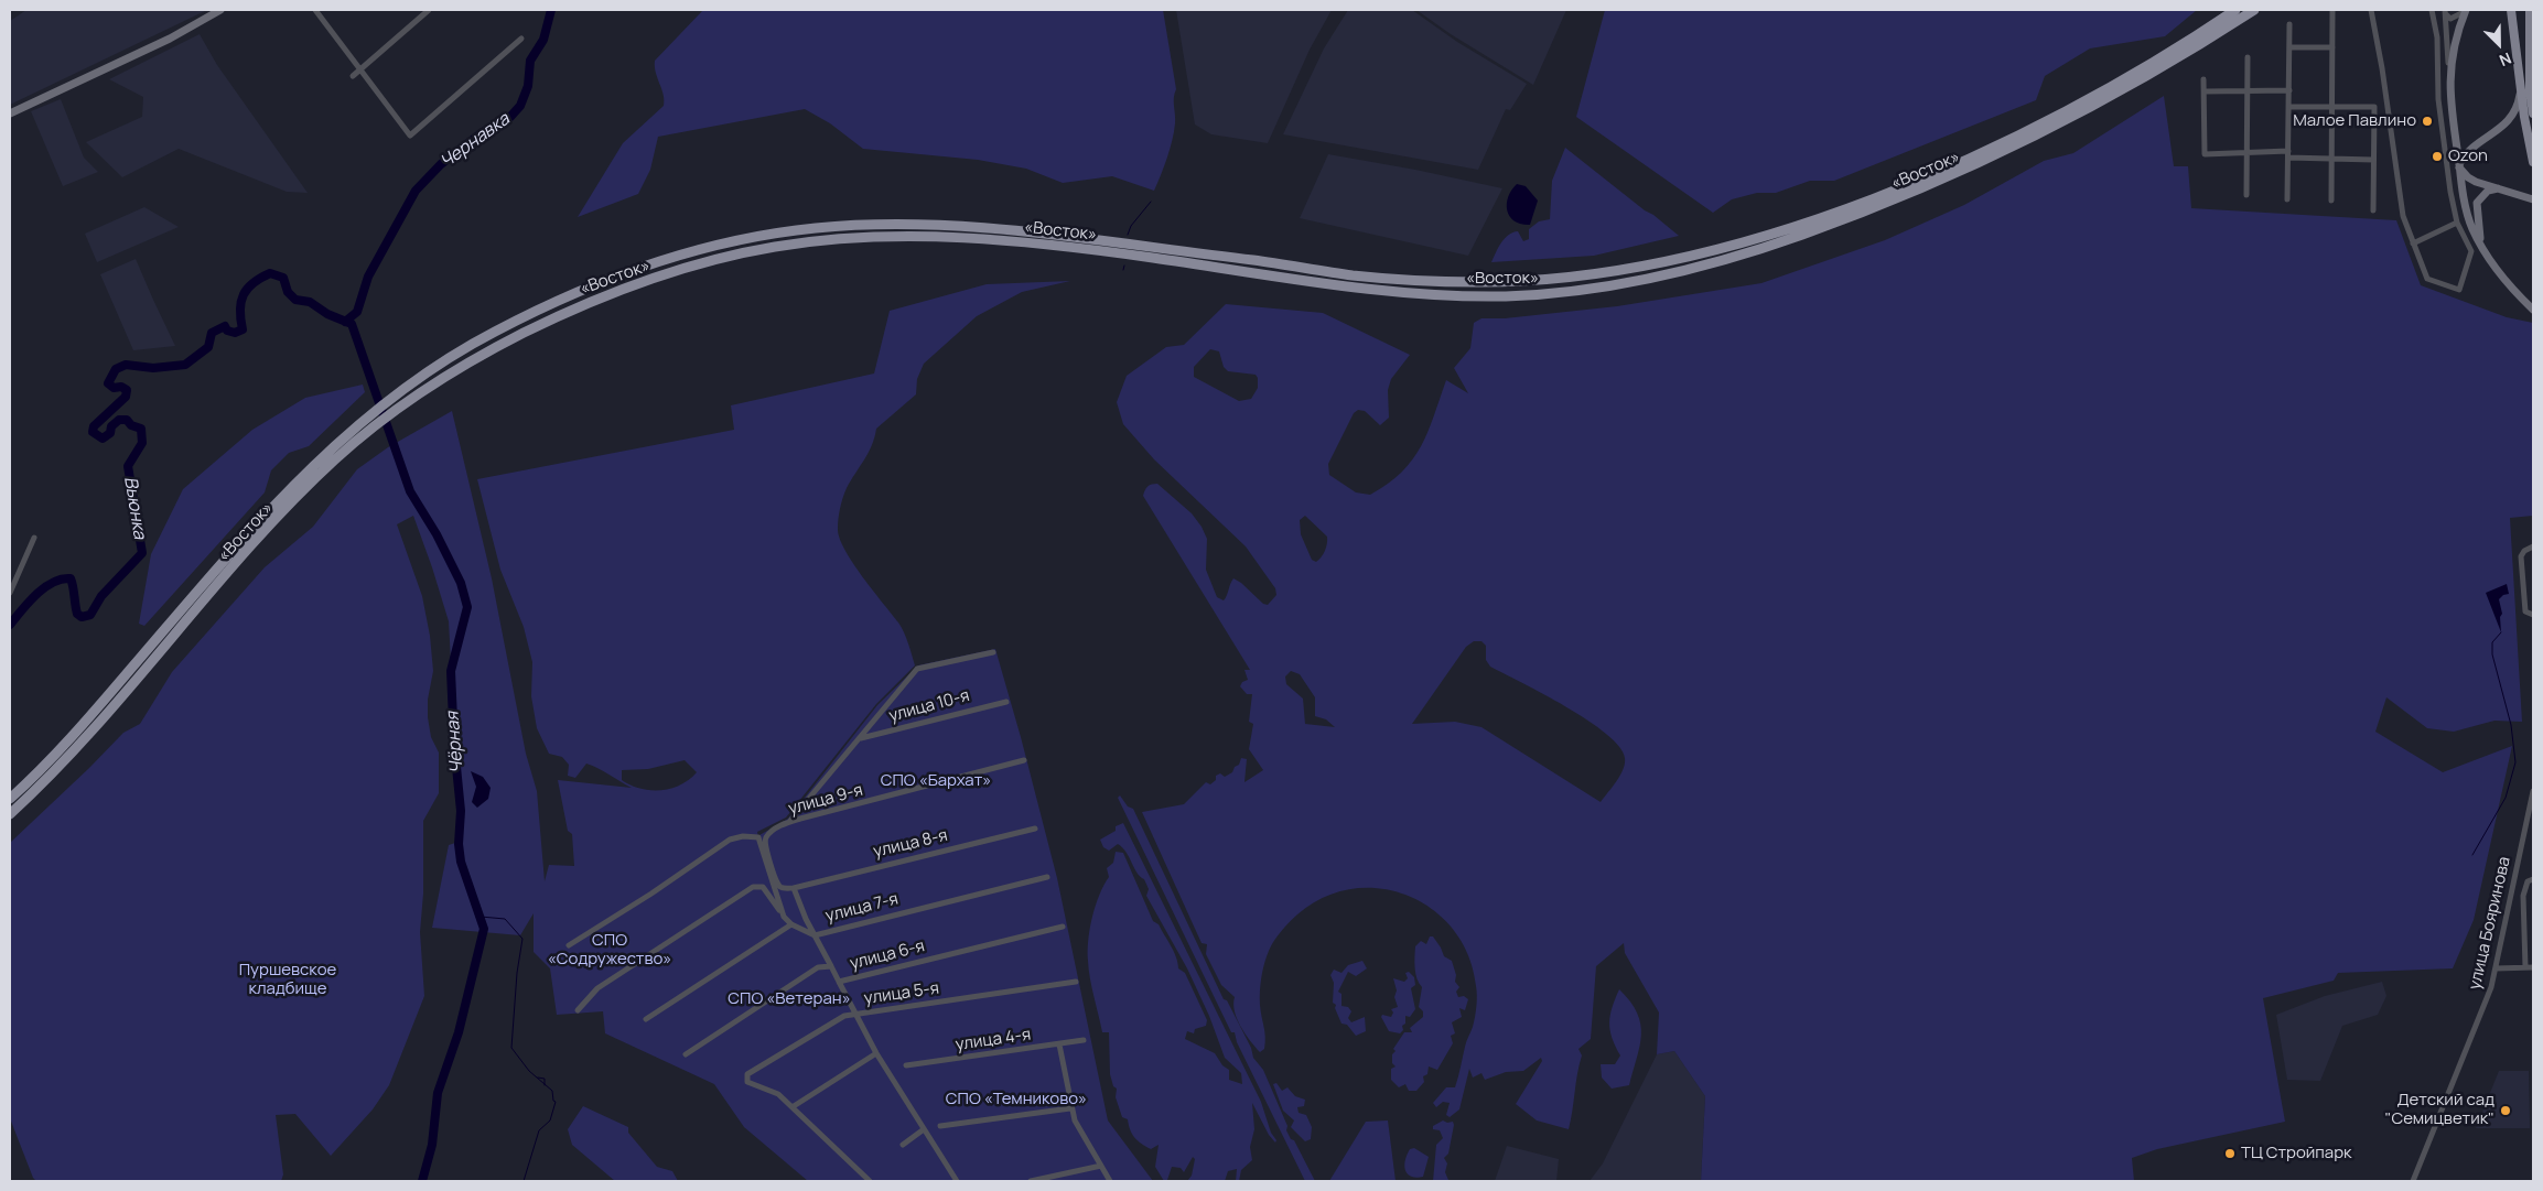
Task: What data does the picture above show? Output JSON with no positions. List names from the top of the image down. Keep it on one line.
{"streets":{"highway":["«Восток»"],"street":["улица 10-я","улица 9-я","улица 8-я","улица 7-я","улица Бояринова","улица 6-я","улица 5-я","улица 4-я"]},"crossings":[["улица 9-я","улица 8-я"]],"water":["Чернавка","Вьюнка","Чёрная"],"parks":["СПО «Бархат»","СПО «Содружество»","Пуршевское кладбище","СПО «Ветеран»","СПО «Темниково»"],"places":["Малое Павлино","Ozon","Детский сад \"Семицветик\"","ТЦ Стройпарк"],"north":"bottom right"}
